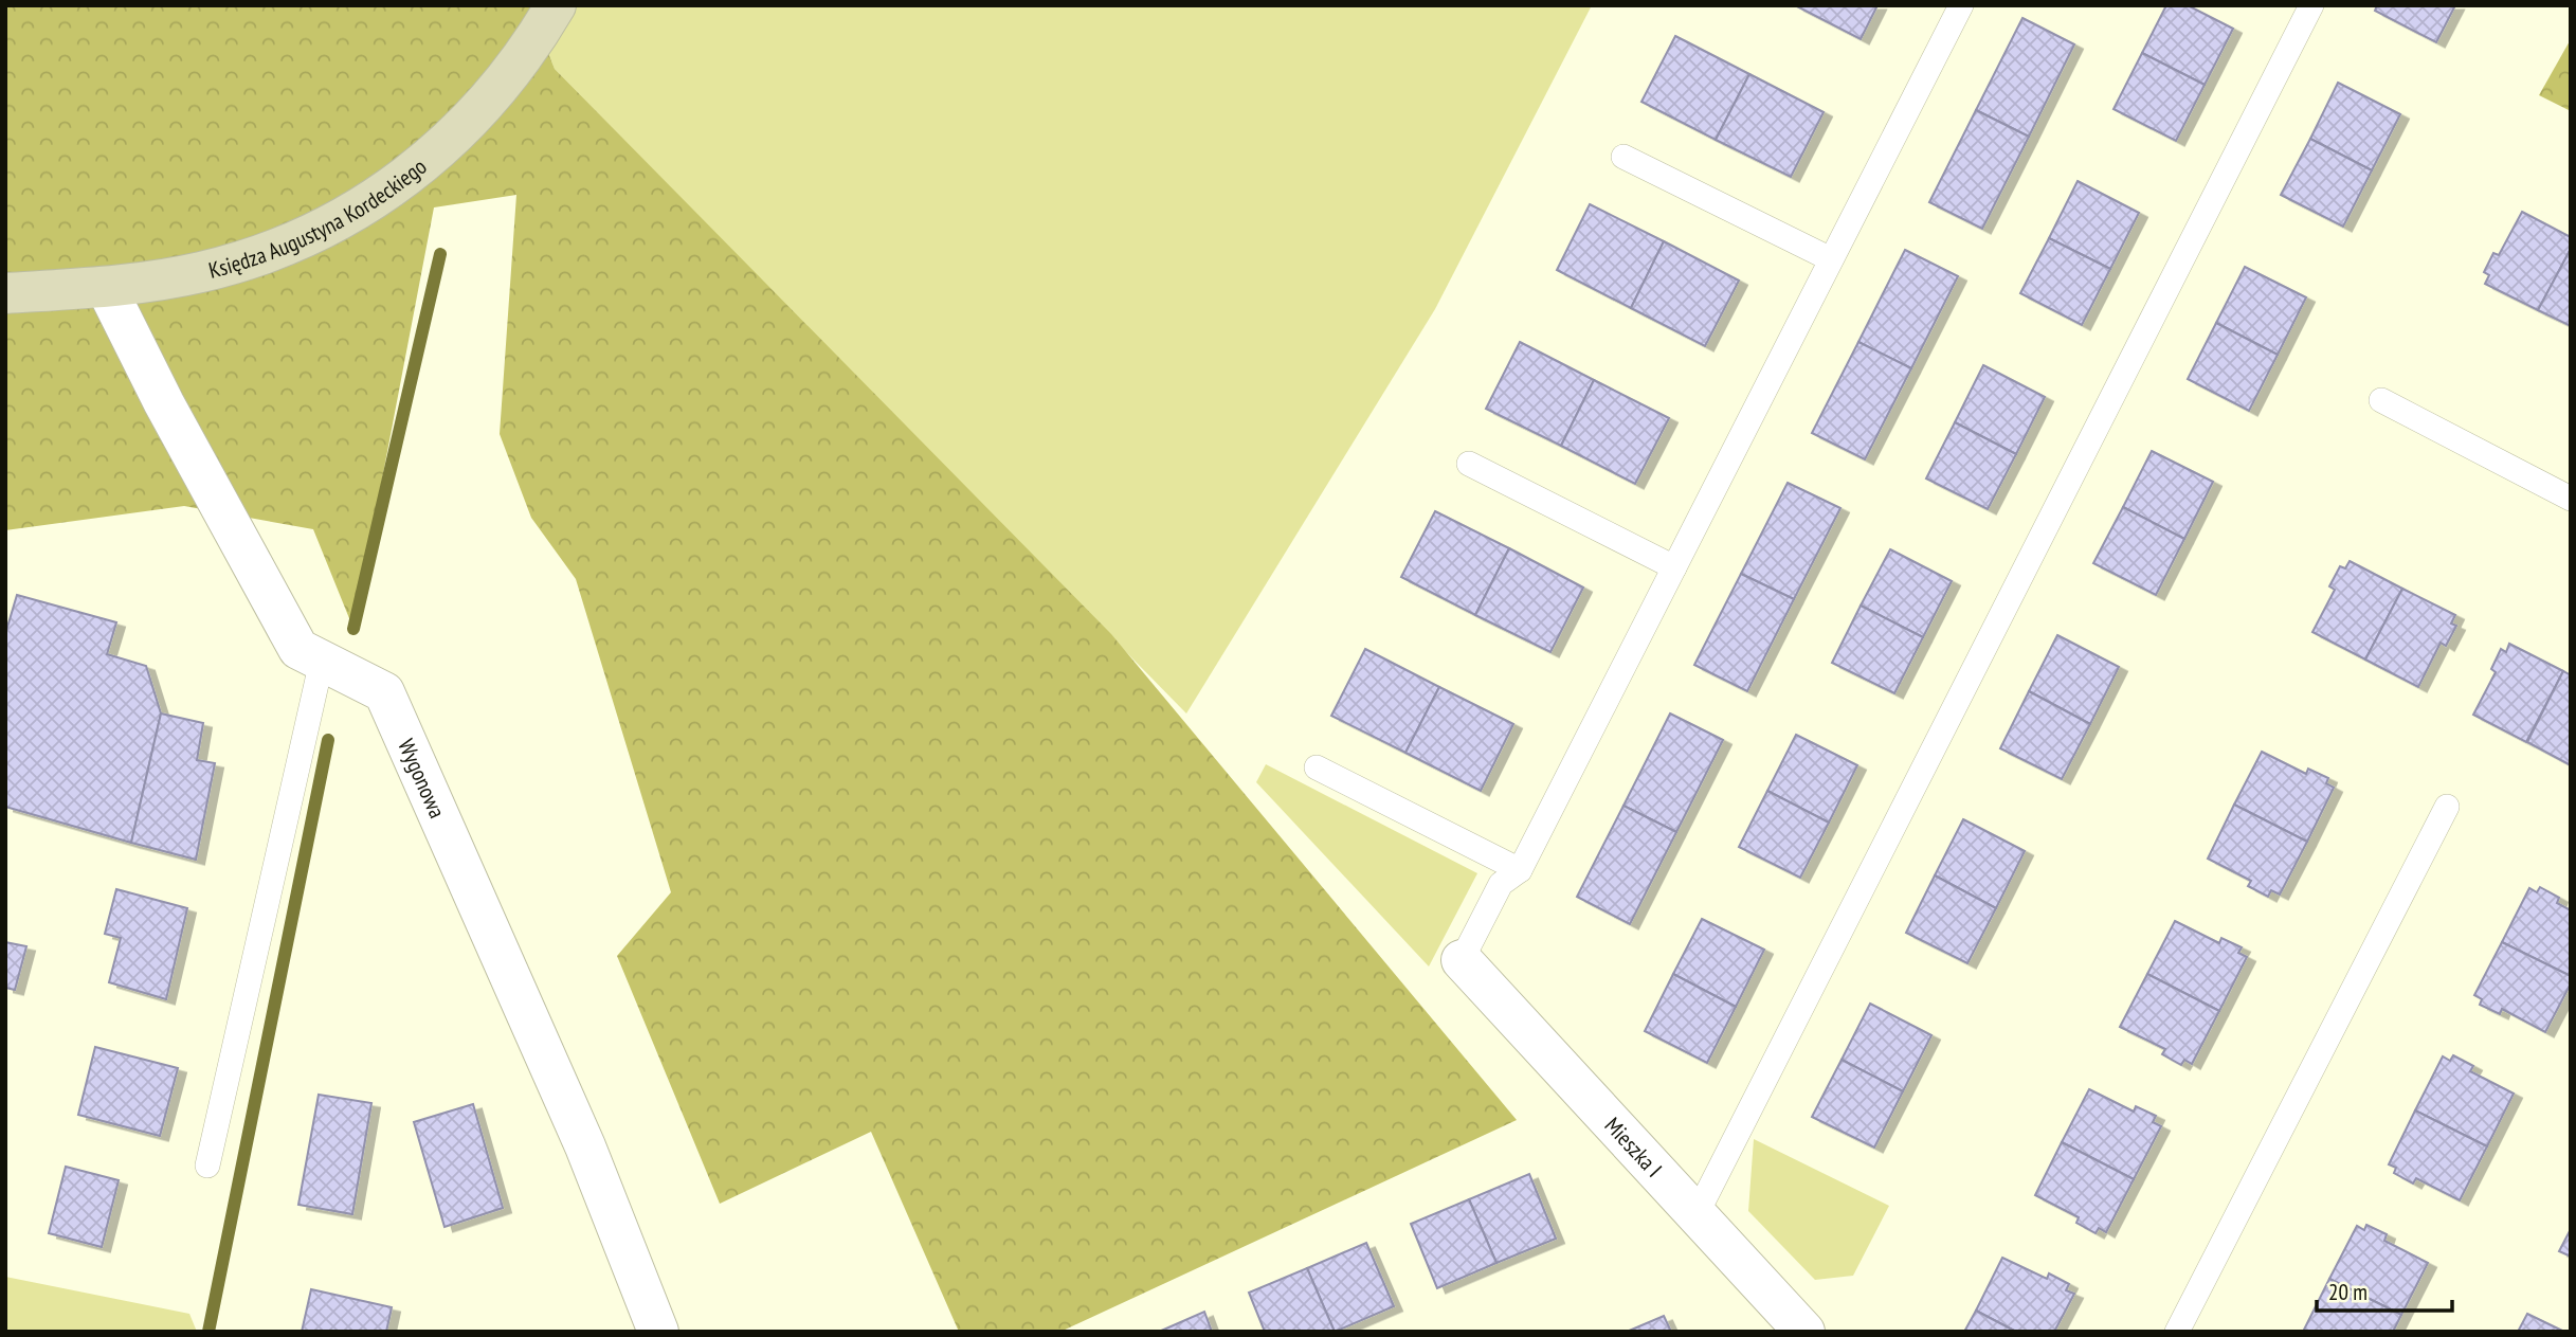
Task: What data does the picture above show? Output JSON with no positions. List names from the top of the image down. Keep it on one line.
{"streets":{"street":["Księdza Augustyna Kordeckiego","Wygonowa","Mieszka I"]},"crossings":[["Księdza Augustyna Kordeckiego","Wygonowa"]],"scale_bar":"20 m"}
